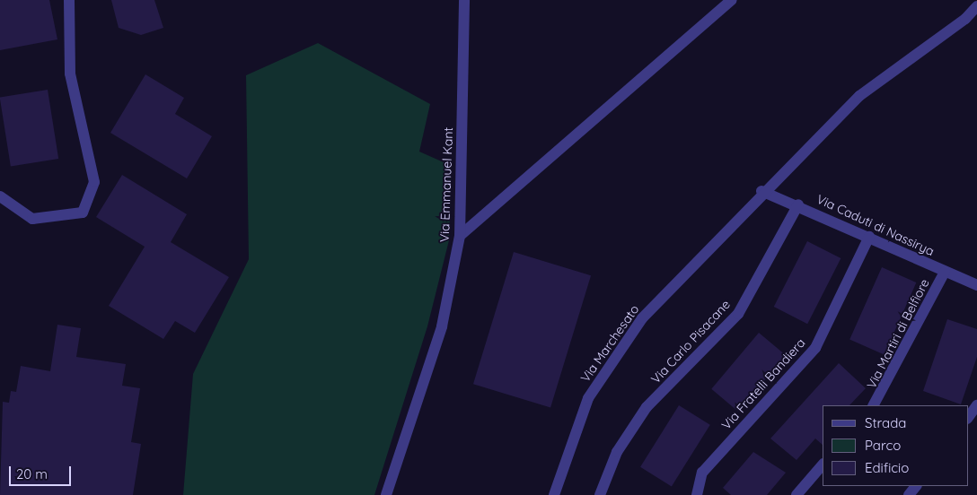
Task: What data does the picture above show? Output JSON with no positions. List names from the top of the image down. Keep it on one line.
{"streets":{"street":["Via Emmanuel Kant","Via Caduti di Nassirya","Via Martiri di Belfiore","Via Carlo Pisacane","Via Marchesato","Via Fratelli Bandiera"]},"crossings":[["Via Caduti di Nassirya","Via Martiri di Belfiore"],["Via Caduti di Nassirya","Via Carlo Pisacane"],["Via Caduti di Nassirya","Via Marchesato"],["Via Caduti di Nassirya","Via Fratelli Bandiera"]],"legend":["Strada","Parco","Edificio"],"scale_bar":"20 m"}
